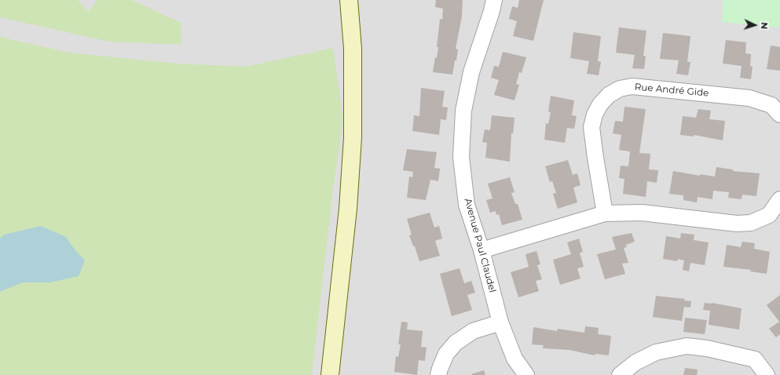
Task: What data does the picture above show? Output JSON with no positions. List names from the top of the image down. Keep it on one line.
{"streets":{"street":["Rue André Gide","Avenue Paul Claudel"]},"north":"right"}
